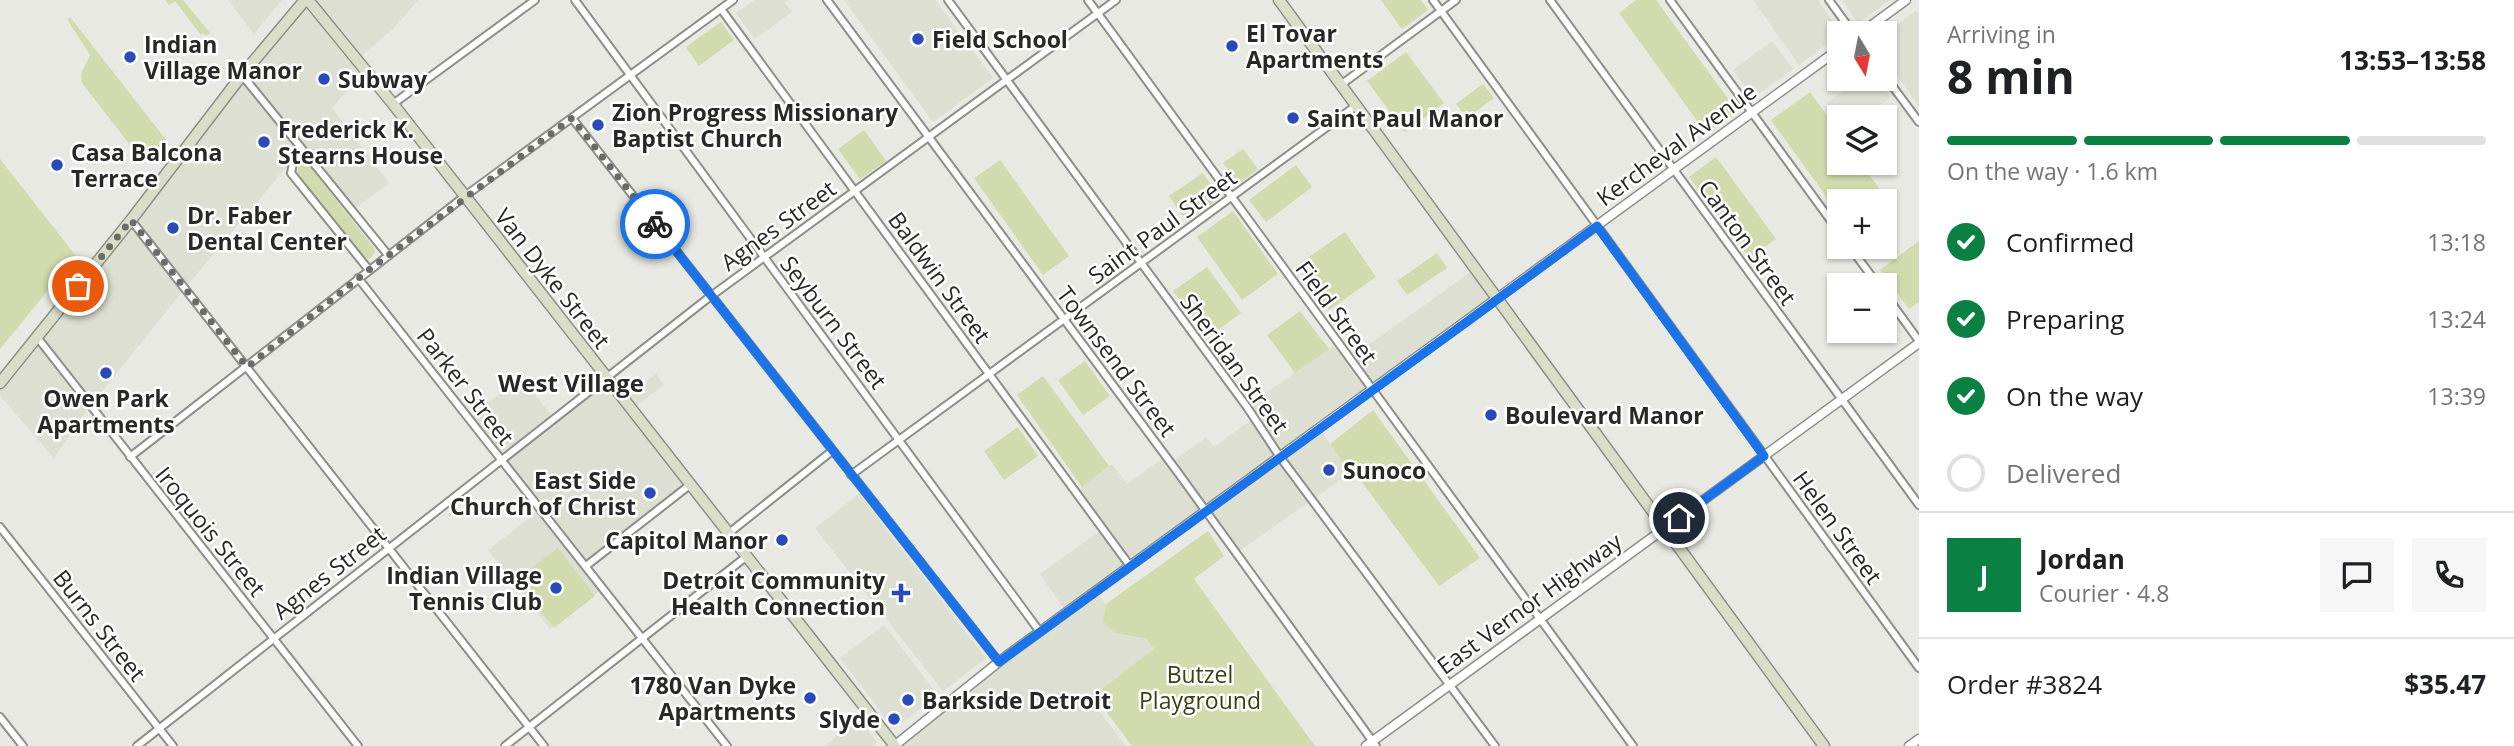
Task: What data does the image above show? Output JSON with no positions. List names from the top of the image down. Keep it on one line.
{"streets":{"main road":["Van Dyke Street"],"street":["Kercheval Avenue","Agnes Street","Saint Paul Street","Canton Street","Baldwin Street","Field Street","Seyburn Street","Townsend Street","Sheridan Street","Parker Street","Helen Street","Iroquois Street","East Vernor Highway","Burns Street"]},"crossings":[["Kercheval Avenue","Canton Street"],["Kercheval Avenue","Baldwin Street"],["Kercheval Avenue","Van Dyke Street"],["Kercheval Avenue","Field Street"],["Kercheval Avenue","Seyburn Street"],["Kercheval Avenue","Townsend Street"],["Kercheval Avenue","Sheridan Street"],["Kercheval Avenue","Helen Street"],["Agnes Street","Baldwin Street"],["Agnes Street","Van Dyke Street"],["Agnes Street","Field Street"],["Agnes Street","Seyburn Street"],["Agnes Street","Townsend Street"],["Agnes Street","Sheridan Street"],["Agnes Street","Parker Street"],["Agnes Street","Iroquois Street"],["Agnes Street","Burns Street"],["Saint Paul Street","Baldwin Street"],["Saint Paul Street","Field Street"],["Saint Paul Street","Seyburn Street"],["Saint Paul Street","Townsend Street"],["Saint Paul Street","Sheridan Street"],["Canton Street","East Vernor Highway"],["Field Street","East Vernor Highway"],["Townsend Street","East Vernor Highway"],["Sheridan Street","East Vernor Highway"],["Helen Street","East Vernor Highway"]],"districts":["West Village"],"parks":["Butzel Playground"],"places":{"other":["Field School","El Tovar Apartments","Indian Village Manor","Subway","Saint Paul Manor","Zion Progress Missionary Baptist Church","Frederick K. Stearns House","Casa Balcona Terrace","Dr. Faber Dental Center","Owen Park Apartments","Boulevard Manor","Sunoco","East Side Church of Christ","Capitol Manor","Indian Village Tennis Club","1780 Van Dyke Apartments","Barkside Detroit","Slyde"],"health":["Detroit Community Health Connection"]},"north":"bottom","page":{"heading":["8 min","Arriving in","13:53–13:58"],"panel":["Jordan","Courier · 4.8","Order #3824","$35.47"],"map_buttons":["+","−"],"bar":"On the way · 1.6 km","list":[["Confirmed","13:18"],["Preparing","13:24"],["On the way","13:39"],"Delivered"],"round":"J"}}
